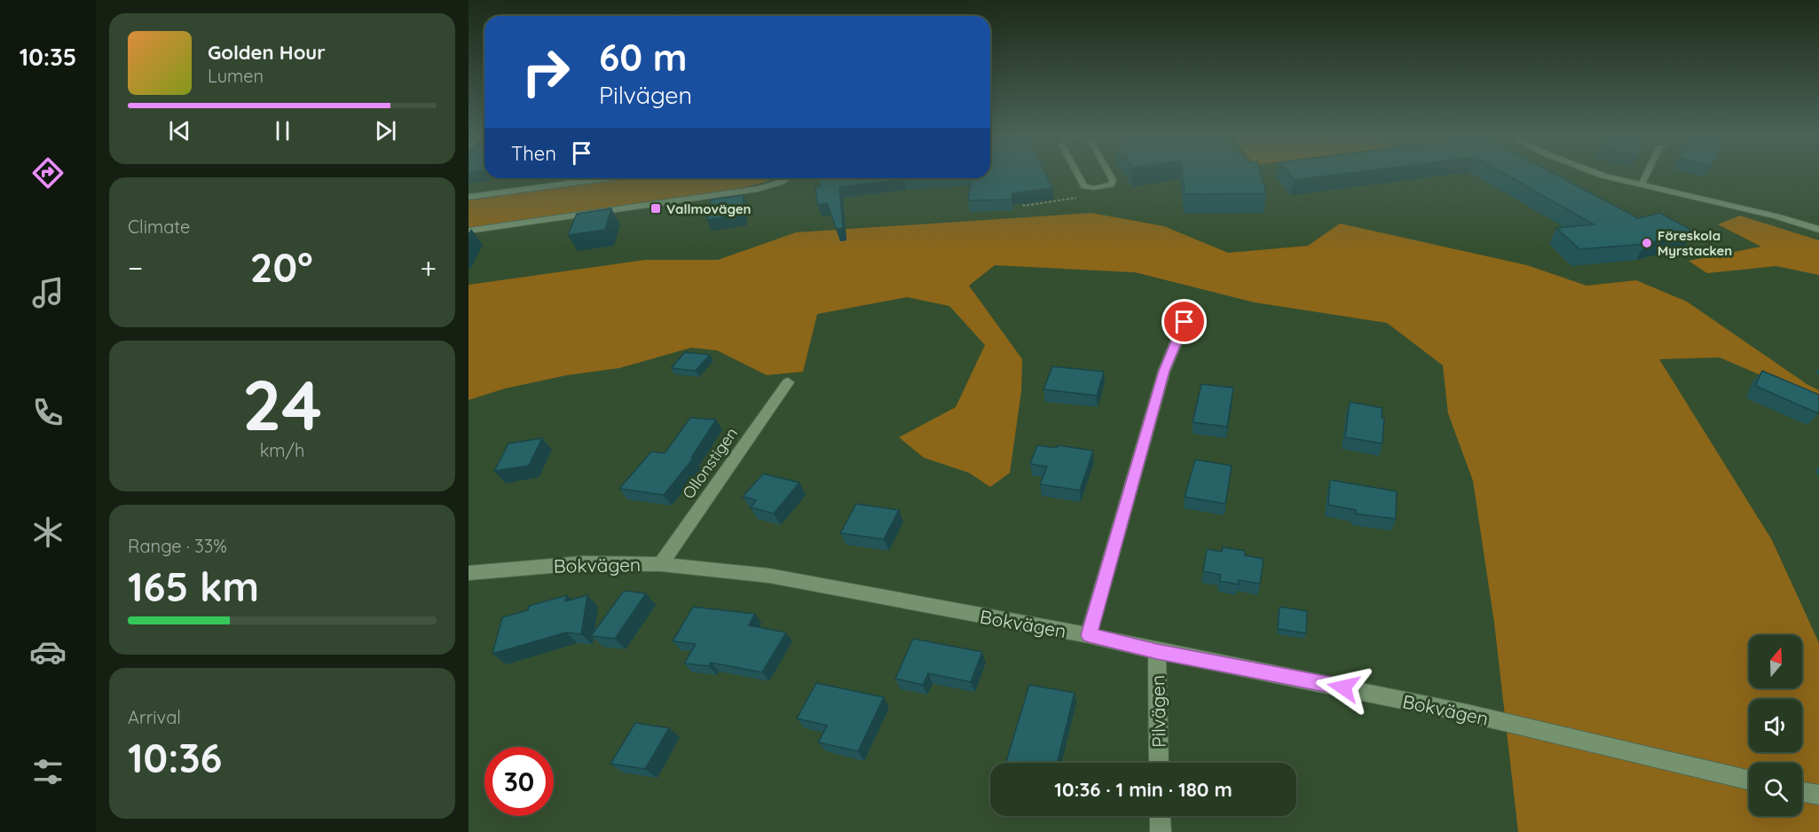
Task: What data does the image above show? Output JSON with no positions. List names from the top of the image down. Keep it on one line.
{"streets":{"street":["Ollonstigen","Bokvägen","Pilvägen"]},"crossings":[["Ollonstigen","Bokvägen"],["Bokvägen","Pilvägen"]],"places":{"transit":["Vallmovägen"],"other":["Föreskola Myrstacken"]},"north":"top","page":{"tabs":"10:35","turn":["60 m","Pilvägen"],"song":["Golden Hour","Lumen"],"then":"Then","tile":["Climate",["24","km/h"],["Range · 33%","165 km"],["Arrival","10:36"]],"heat":["−","20°","+"],"limit":"30","trip":"10:36 · 1 min · 180 m"}}
